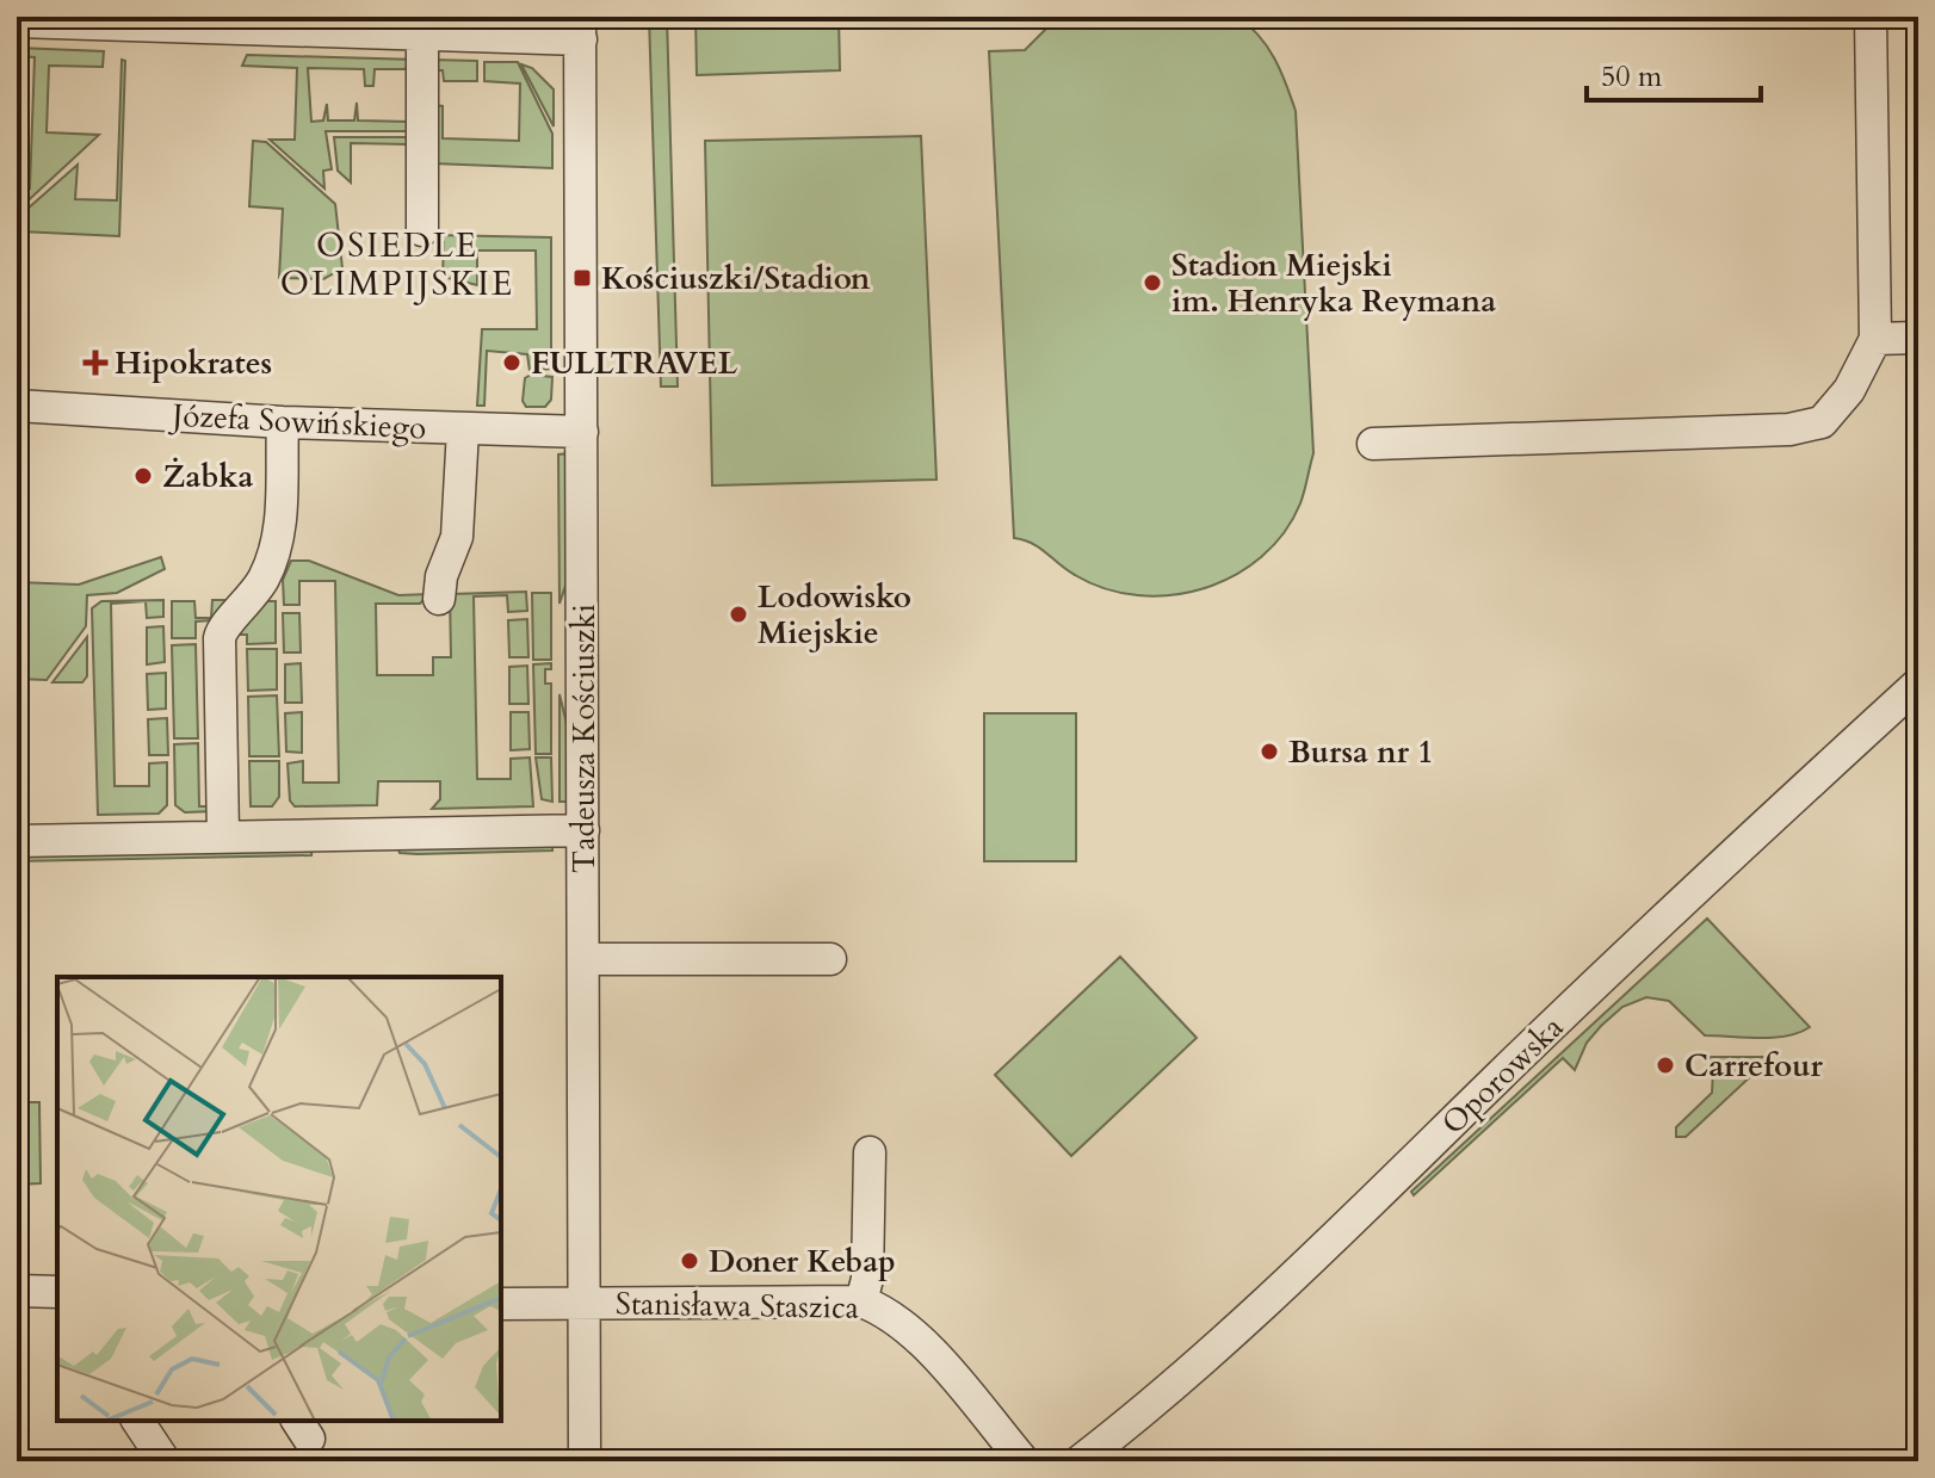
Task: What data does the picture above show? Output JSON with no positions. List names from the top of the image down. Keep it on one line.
{"streets":{"street":["Józefa Sowińskiego","Tadeusza Kościuszki","Oporowska","Stanisława Staszica"]},"crossings":[["Józefa Sowińskiego","Tadeusza Kościuszki"],["Tadeusza Kościuszki","Stanisława Staszica"]],"districts":["OSIEDLE OLIMPIJSKIE"],"places":{"transit":["Kościuszki/Stadion"],"other":["Stadion Miejski im. Henryka Reymana","FULLTRAVEL","Żabka","Lodowisko Miejskie","Bursa nr 1","Carrefour","Doner Kebap"],"health":["Hipokrates"]},"scale_bar":"50 m"}
